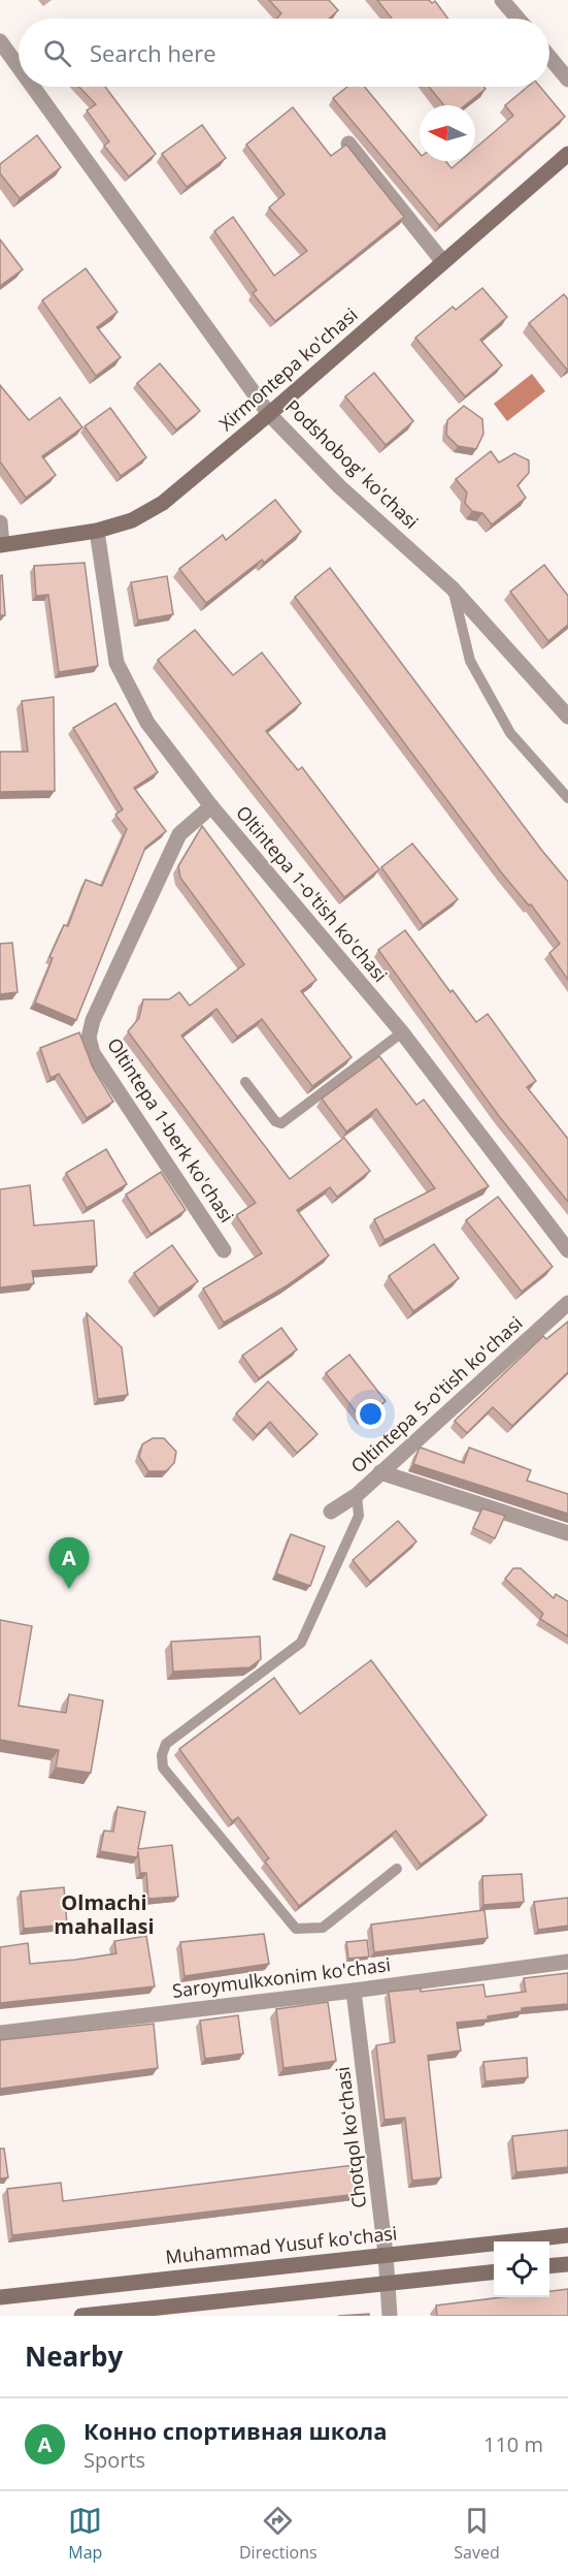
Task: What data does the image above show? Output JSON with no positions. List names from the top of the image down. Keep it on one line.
{"streets":{"street":["Xirmontepa ko'chasi","Podshobog' ko'chasi","Oltintepa 1-o'tish ko'chasi","Oltintepa 1-berk ko'chasi","Oltintepa 5-o'tish ko'chasi","Saroymulkxonim ko'chasi","Chotqol koʻchasi","Muhammad Yusuf ko'chasi"]},"crossings":[["Xirmontepa ko'chasi","Podshobog' ko'chasi"],["Xirmontepa ko'chasi","Oltintepa 1-o'tish ko'chasi"],["Oltintepa 1-o'tish ko'chasi","Oltintepa 1-berk ko'chasi"],["Saroymulkxonim ko'chasi","Chotqol koʻchasi"],["Chotqol koʻchasi","Muhammad Yusuf ko'chasi"]],"districts":["Olmachi mahallasi"],"north":"left","page":{"search":"Search here","pins":"A","heading":"Nearby","list":[{"mark":"A","name":"Конно спортивная школа","note":"Sports","value":"110 m"}],"nav":["Map","Directions","Saved"]}}
